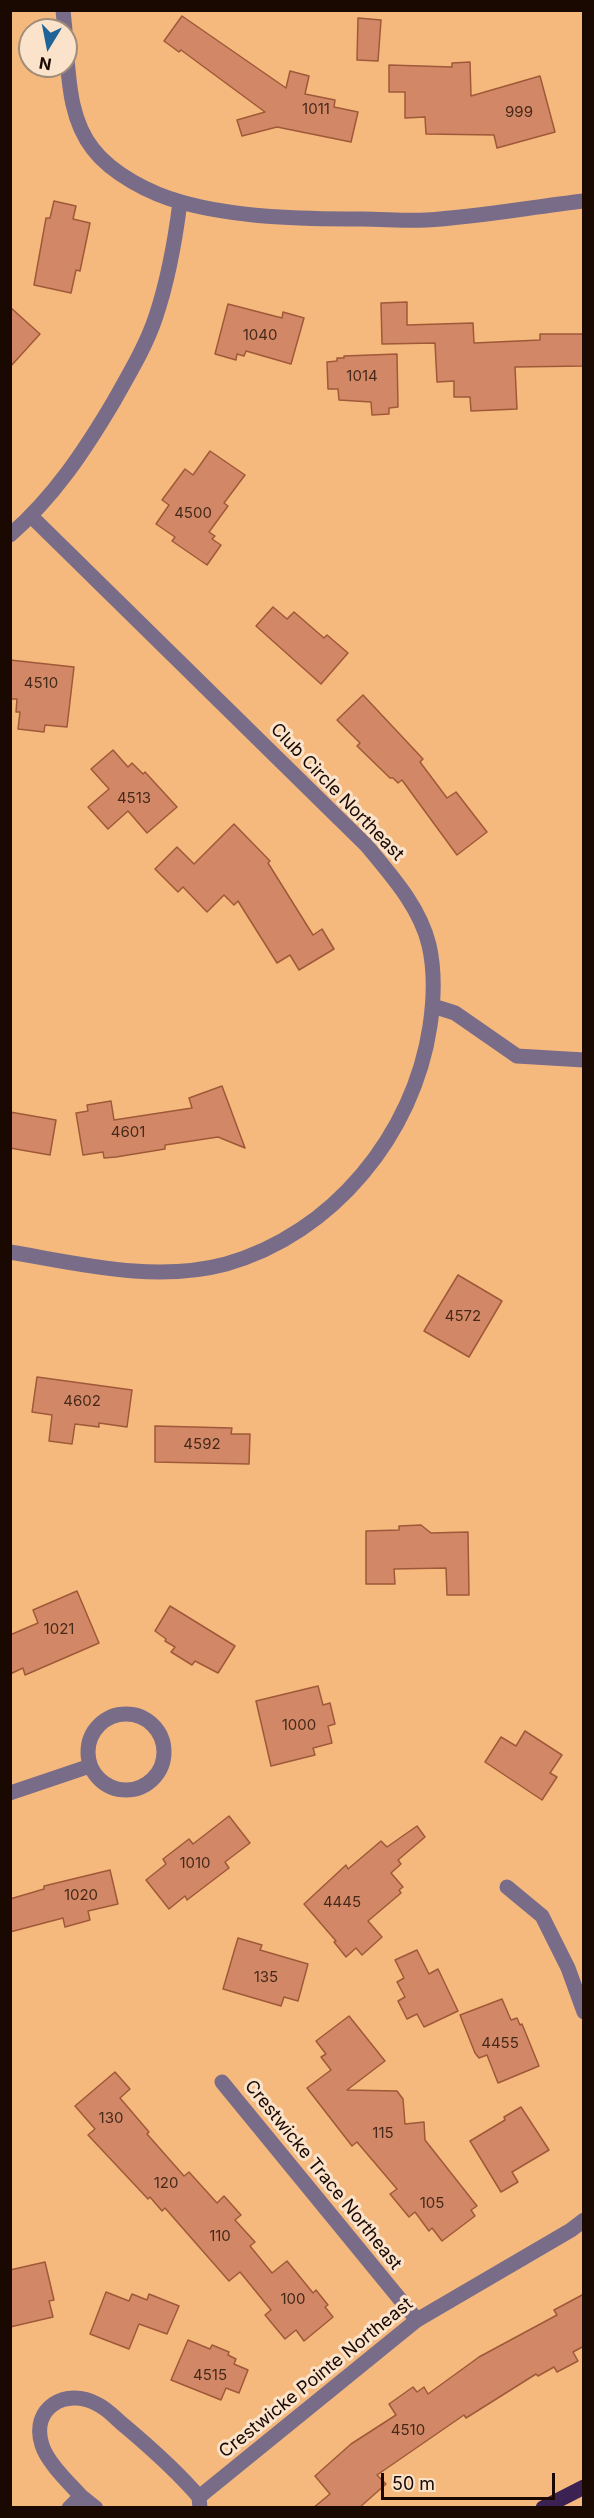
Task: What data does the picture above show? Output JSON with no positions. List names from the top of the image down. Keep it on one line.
{"streets":{"street":["Club Circle Northeast","Crestwicke Trace Northeast","Crestwicke Pointe Northeast"]},"crossings":[["Crestwicke Trace Northeast","Crestwicke Pointe Northeast"]],"house_numbers":["1011","999","1040","1014","4500","4510","4513","4601","4572","4602","4592","1021","1000","1010","1020","4445","135","4455","130","115","120","105","110","100","4515","4510"],"scale_bar":"50 m","north":"bottom"}
